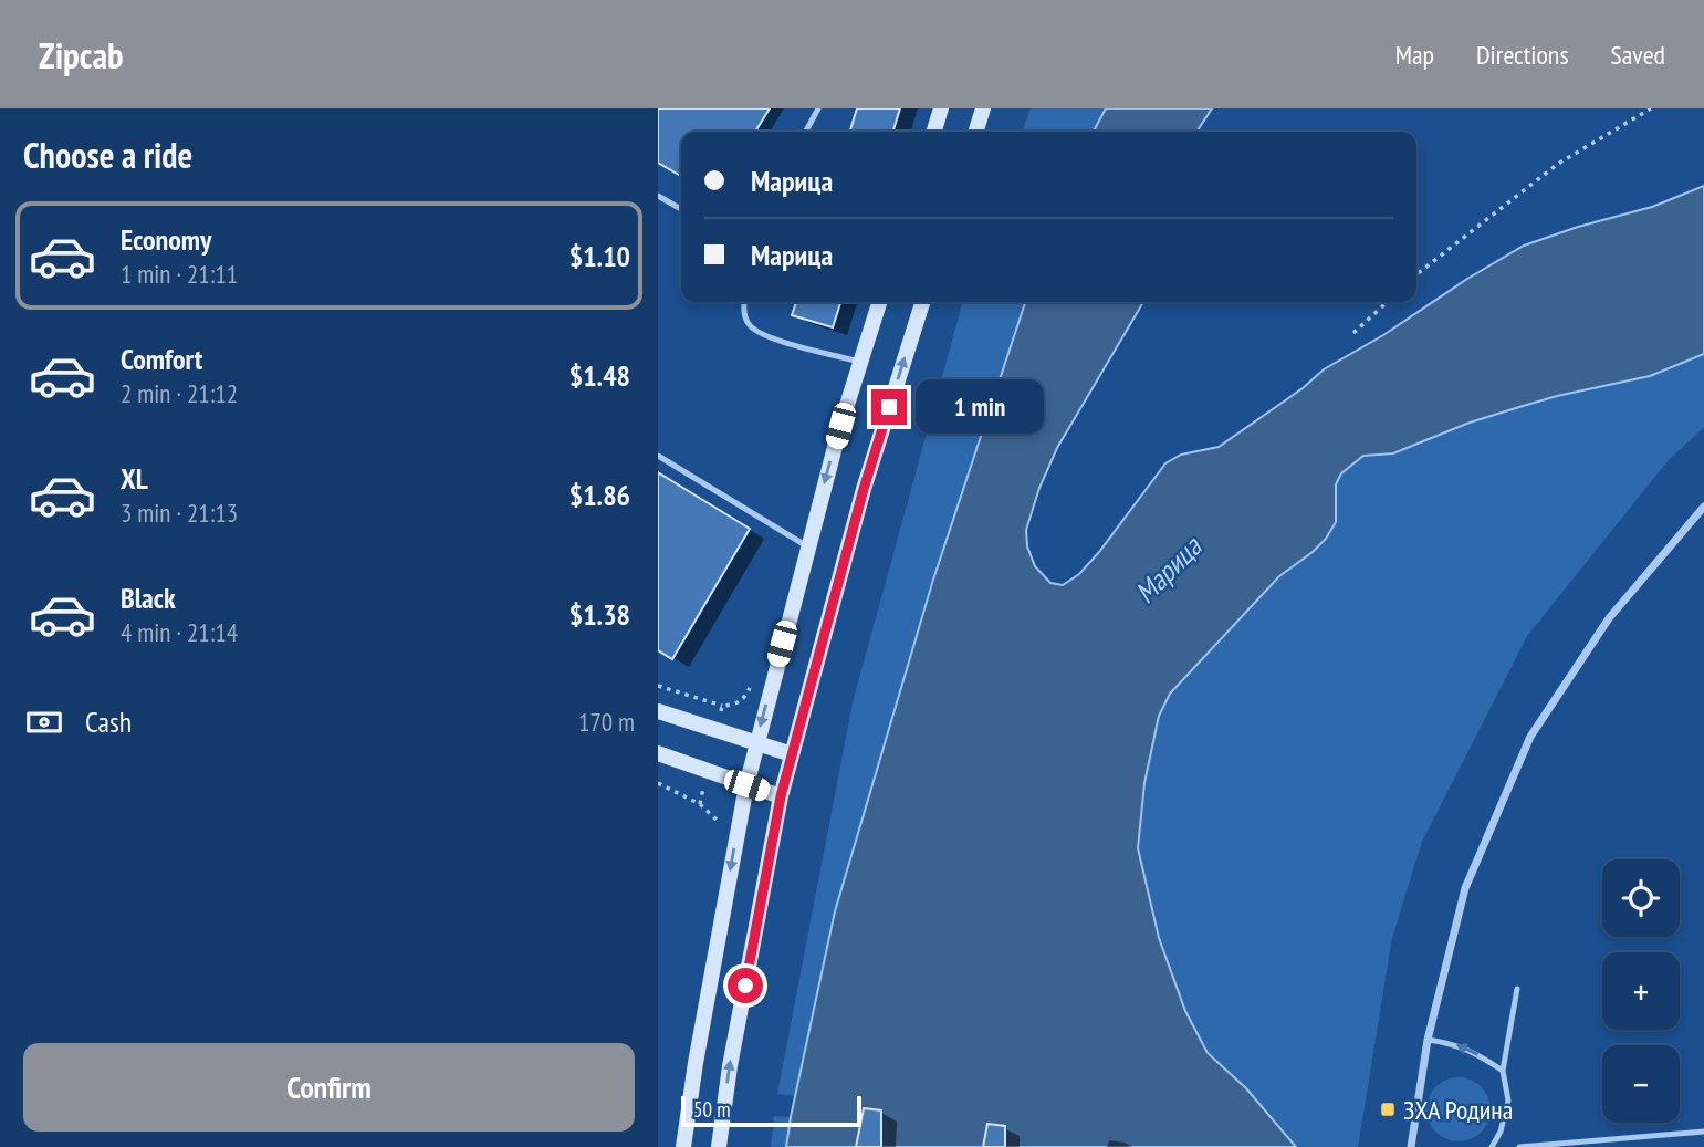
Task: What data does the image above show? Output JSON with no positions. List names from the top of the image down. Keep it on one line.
{"water":["Марица"],"places":{"transit":["ЗХА Родина"]},"scale_bar":"50 m","page":{"header":"Zipcab","nav":["Map","Directions","Saved"],"heading":"Choose a ride","banner":["Марица","Марица"],"list":[{"name":"Economy","note":"1 min · 21:11","value":"$1.10"},{"name":"Comfort","note":"2 min · 21:12","value":"$1.48"},{"name":"XL","note":"3 min · 21:13","value":"$1.86"},{"name":"Black","note":"4 min · 21:14","value":"$1.38"}],"bubble":"1 min","pay":["Cash","170 m"],"map_buttons":["+","−"],"buttons":"Confirm","scale":"50 m"}}
